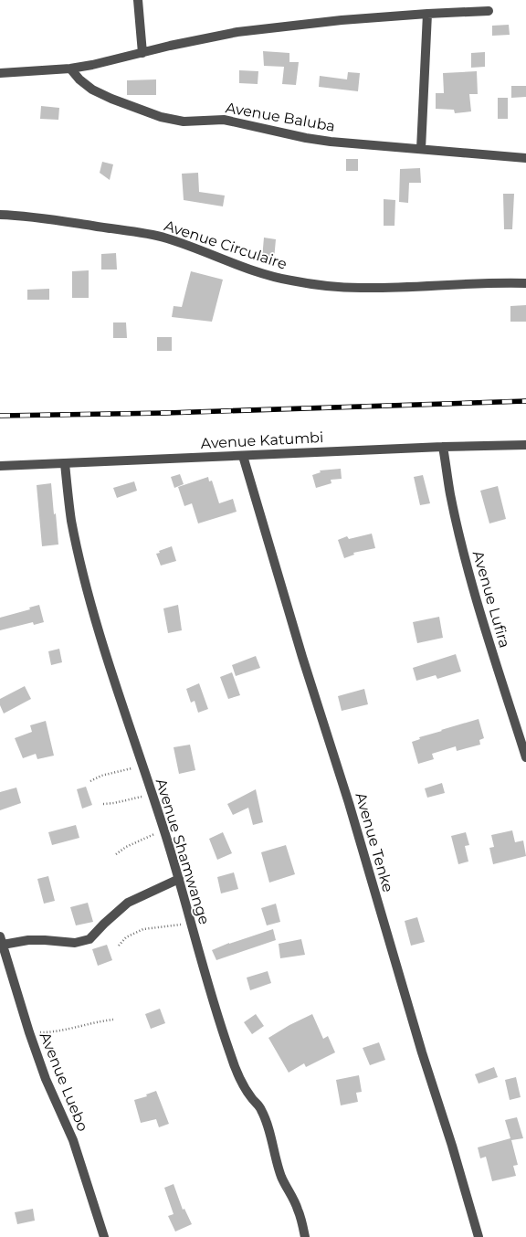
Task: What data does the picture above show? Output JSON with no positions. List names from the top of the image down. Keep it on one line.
{"streets":{"street":["Avenue Baluba","Avenue Circulaire","Avenue Katumbi","Avenue Lufira","Avenue Tenke","Avenue Shamwange","Avenue Luebo"]},"crossings":[["Avenue Katumbi","Avenue Lufira"],["Avenue Katumbi","Avenue Tenke"],["Avenue Katumbi","Avenue Shamwange"]]}
